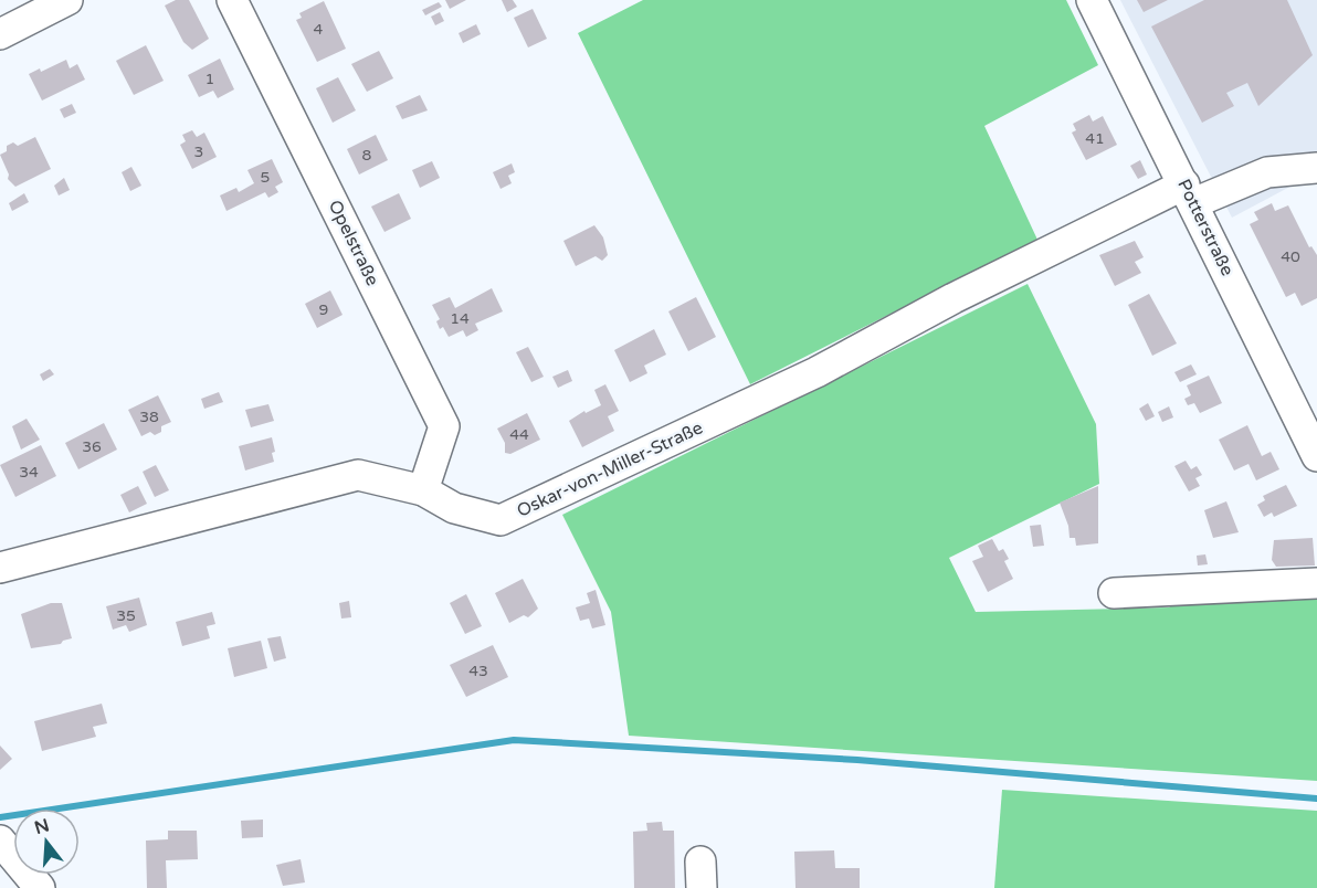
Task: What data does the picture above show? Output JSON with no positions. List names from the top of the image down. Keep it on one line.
{"streets":{"street":["Potterstraße","Opelstraße","Oskar-von-Miller-Straße"]},"crossings":[["Potterstraße","Oskar-von-Miller-Straße"],["Opelstraße","Oskar-von-Miller-Straße"]],"house_numbers":["4","1","41","3","8","5","40","9","14","38","44","36","34","35","43"],"north":"top"}
